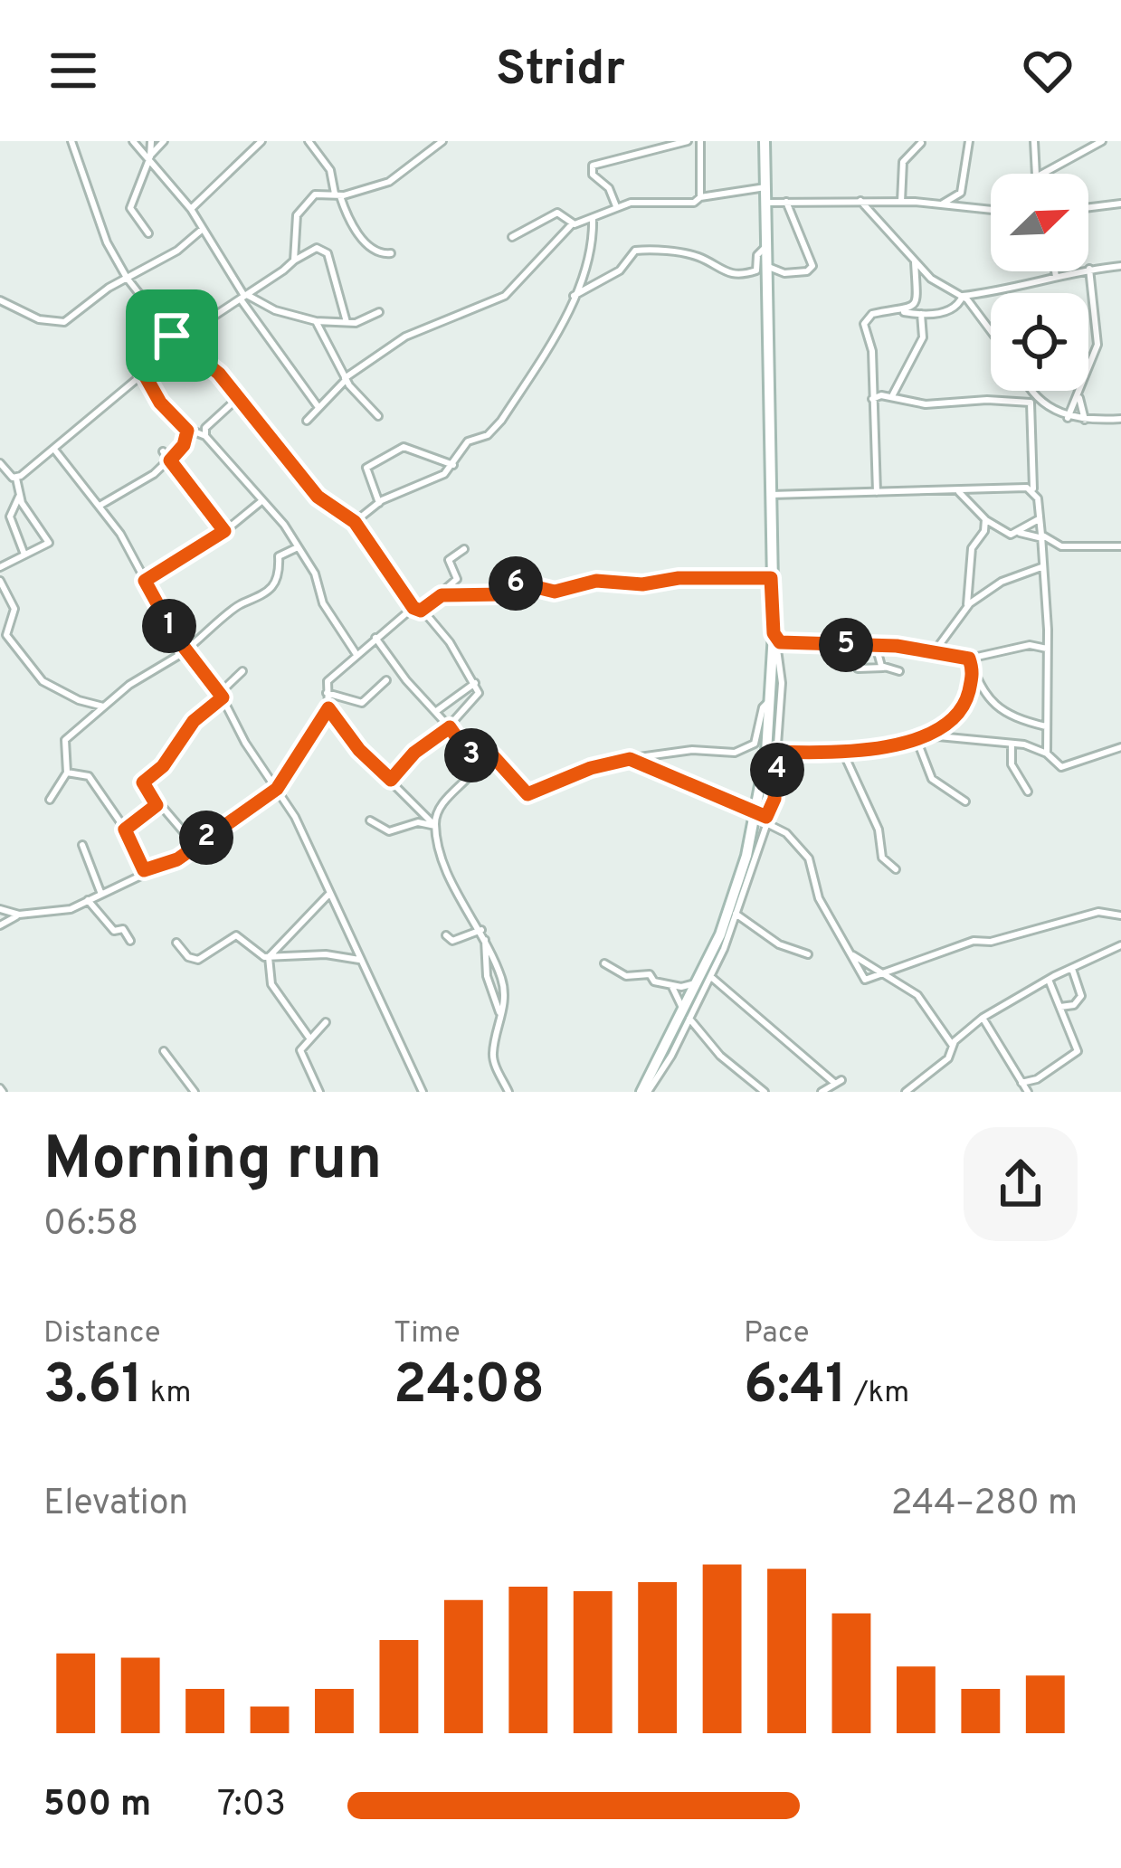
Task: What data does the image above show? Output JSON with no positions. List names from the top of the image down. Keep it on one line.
{"north":"top right","page":{"header":"Stridr","pins":["6","1","5","3","4","2"],"heading":["Morning run","06:58"],"stats":[["Distance","3.61 km"],["Time","24:08"],["Pace","6:41 /km"]],"chart":["Elevation","244–280 m"],"list":[{"name":"500 m","note":"7:03"}]}}
